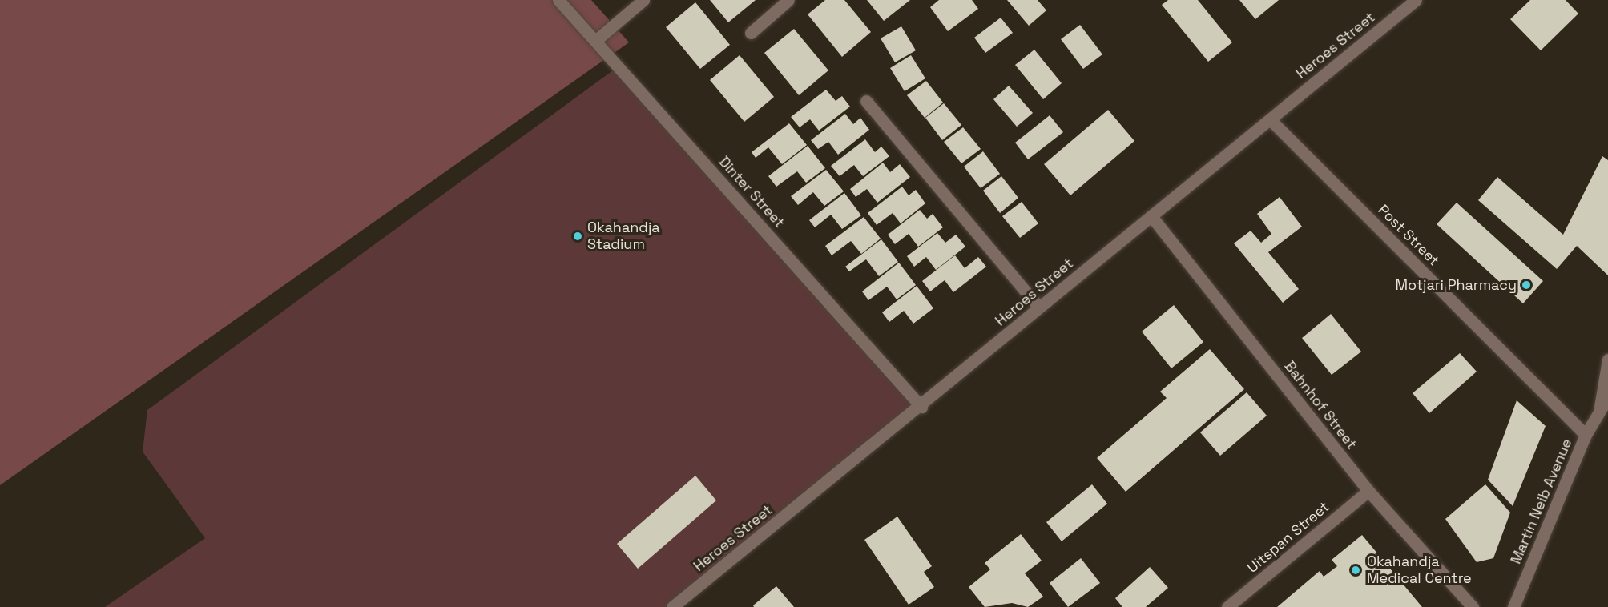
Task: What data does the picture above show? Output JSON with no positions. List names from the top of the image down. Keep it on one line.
{"streets":{"street":["Heroes Street","Dinter Street","Post Street","Bahnhof Street","Martin Neib Avenue","Uitspan Street"]},"crossings":[["Heroes Street","Dinter Street"],["Heroes Street","Post Street"],["Heroes Street","Bahnhof Street"],["Post Street","Martin Neib Avenue"],["Bahnhof Street","Uitspan Street"]],"places":["Okahandja Stadium","Motjari Pharmacy","Okahandja Medical Centre"]}
